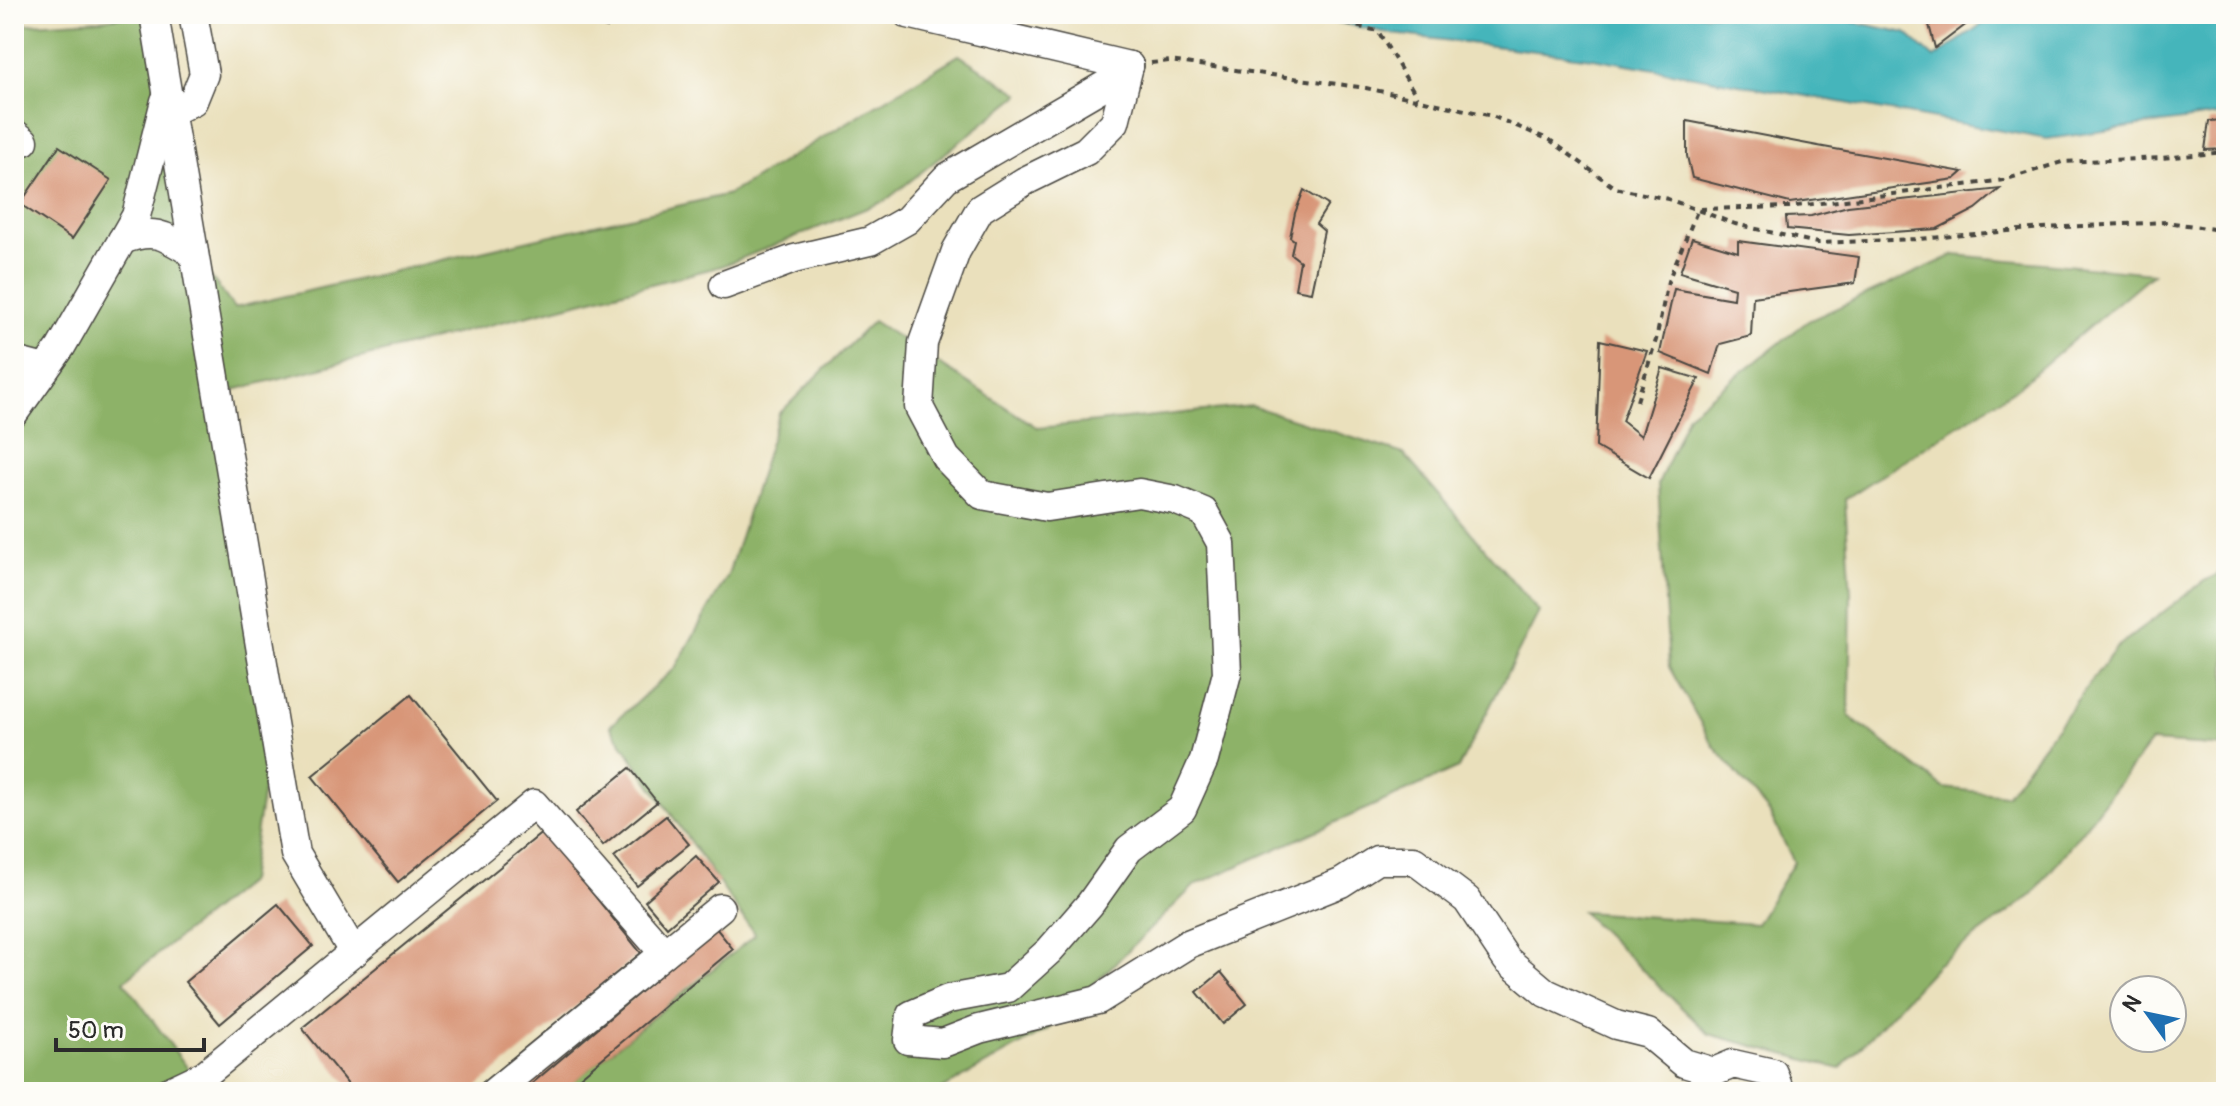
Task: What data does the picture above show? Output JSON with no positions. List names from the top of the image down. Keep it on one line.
{"scale_bar":"50 m","north":"top left"}
